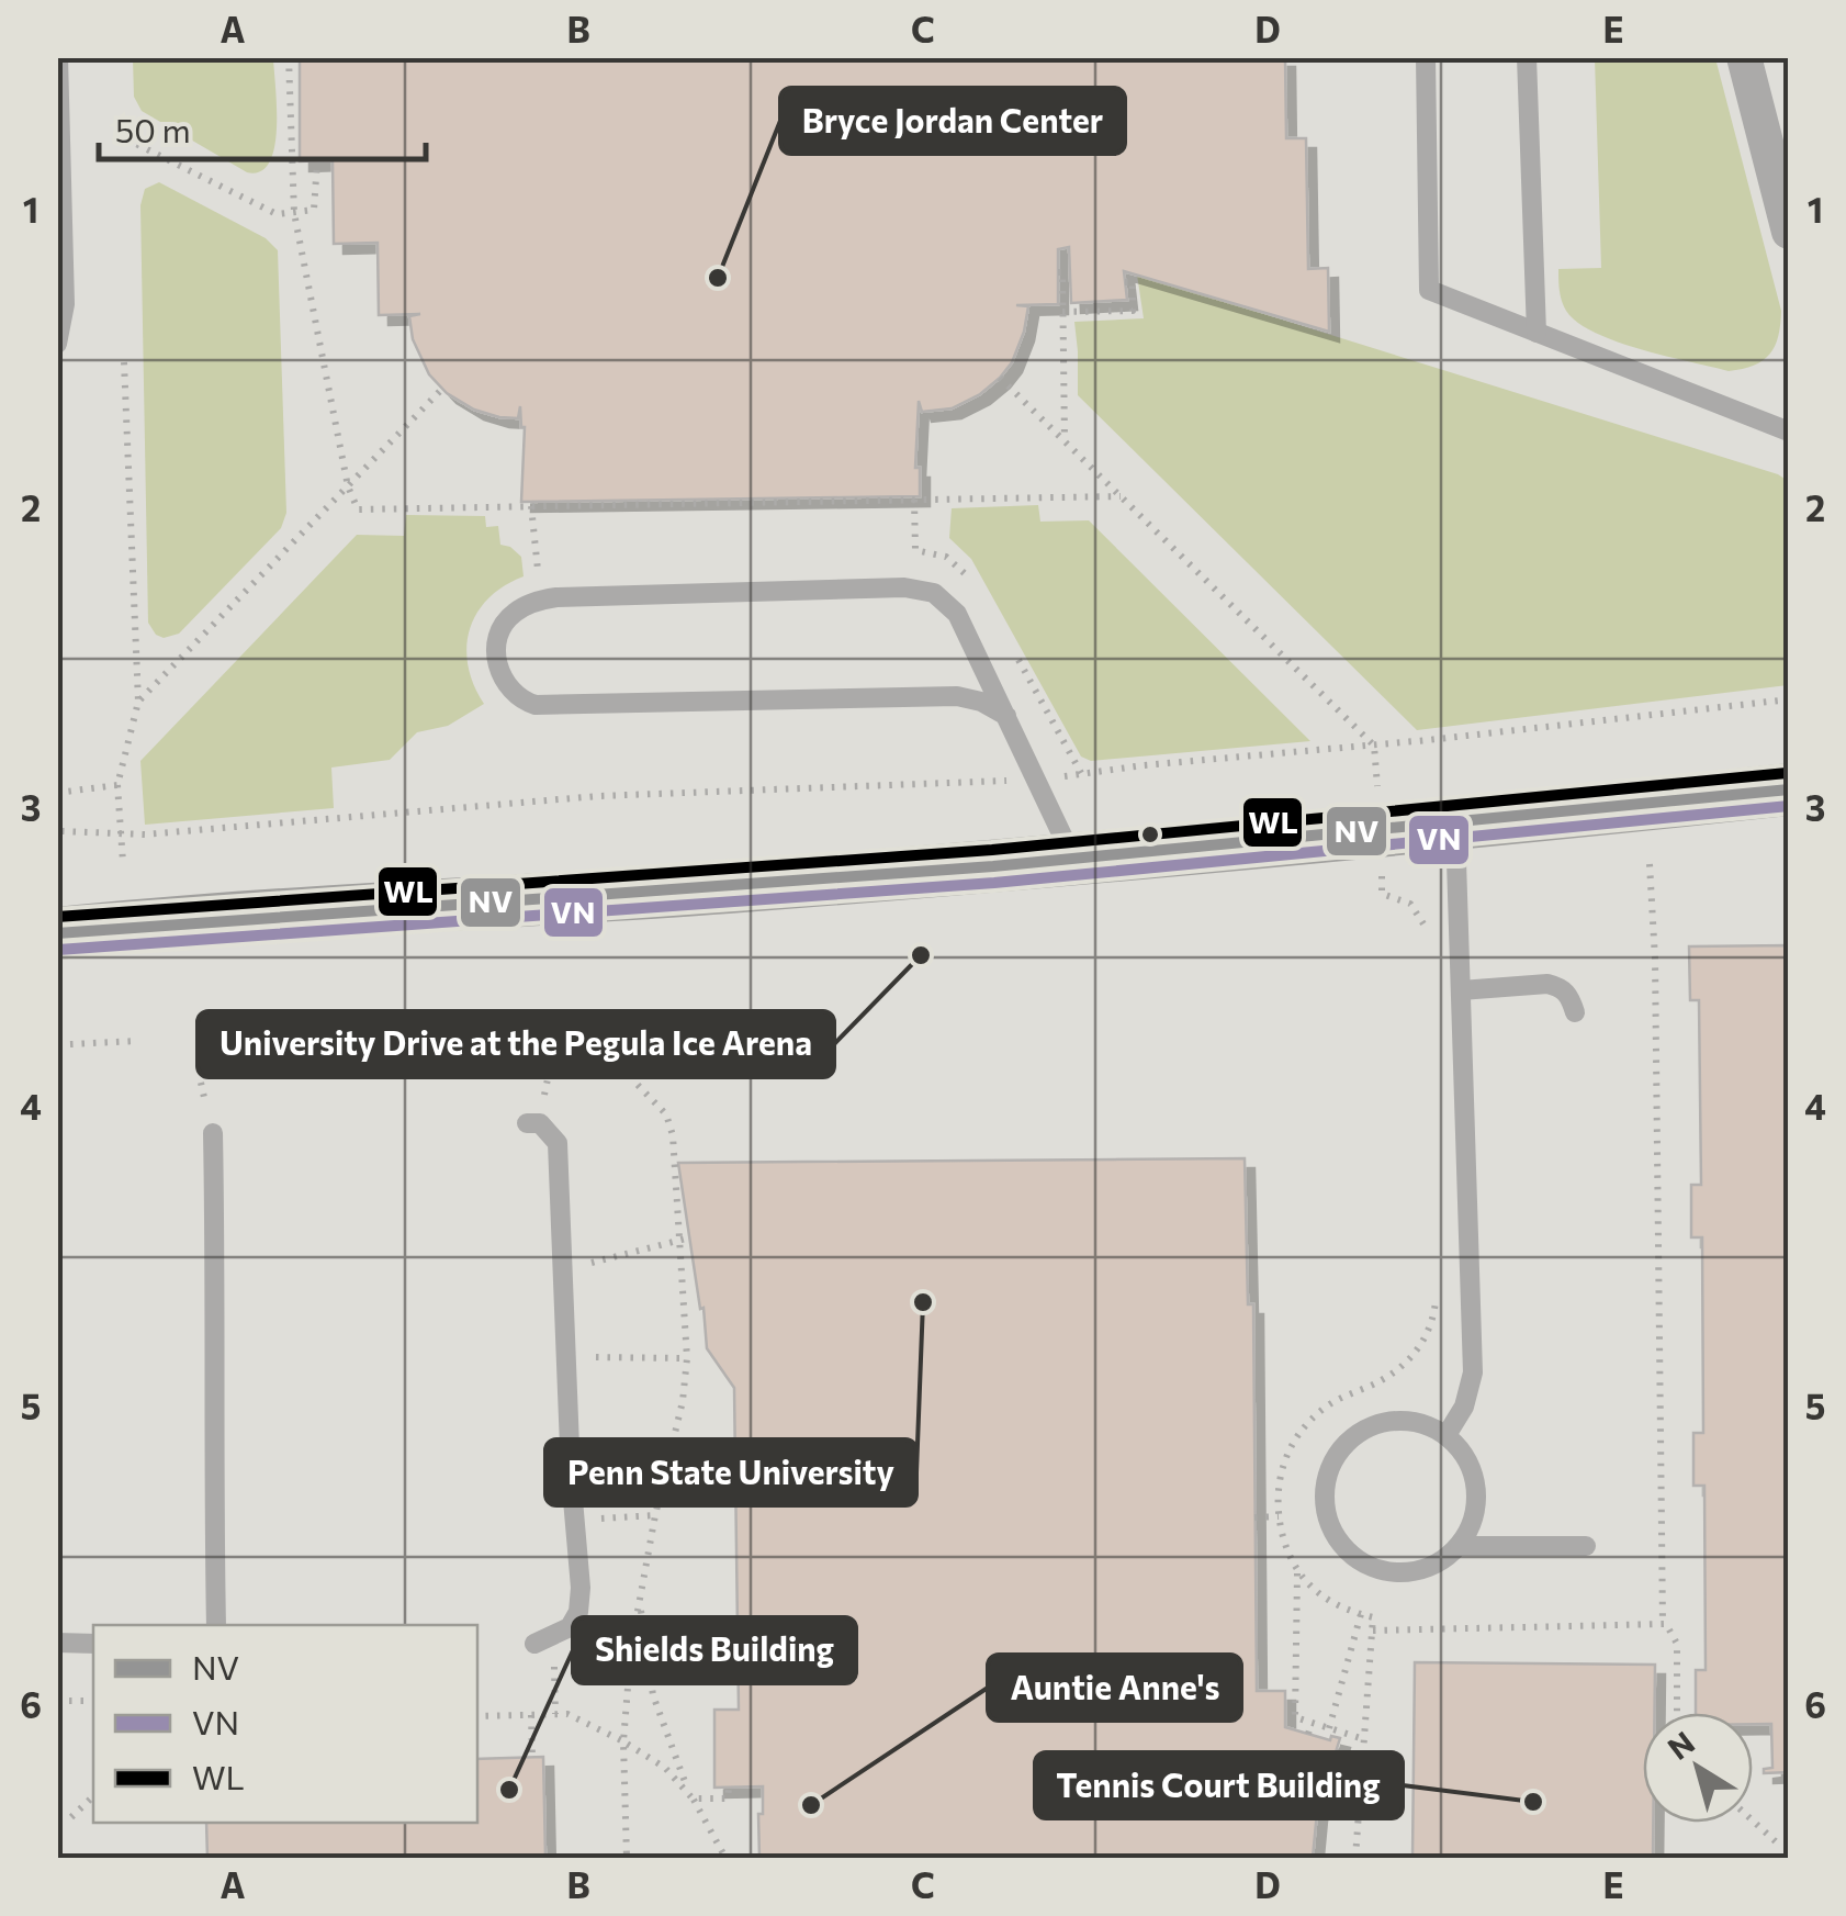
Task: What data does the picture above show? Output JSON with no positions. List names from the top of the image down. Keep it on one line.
{"places":["Bryce Jordan Center","University Drive at the Pegula Ice Arena","Penn State University","Shields Building","Tennis Court Building","Auntie Anne's"],"lines":["transit line WL","transit line NV","transit line VN"],"legend":["NV","VN","WL"],"scale_bar":"50 m","north":"top left","grid":{"columns":["A","B","C","D","E"],"rows":["1","2","3","4","5","6"]}}
